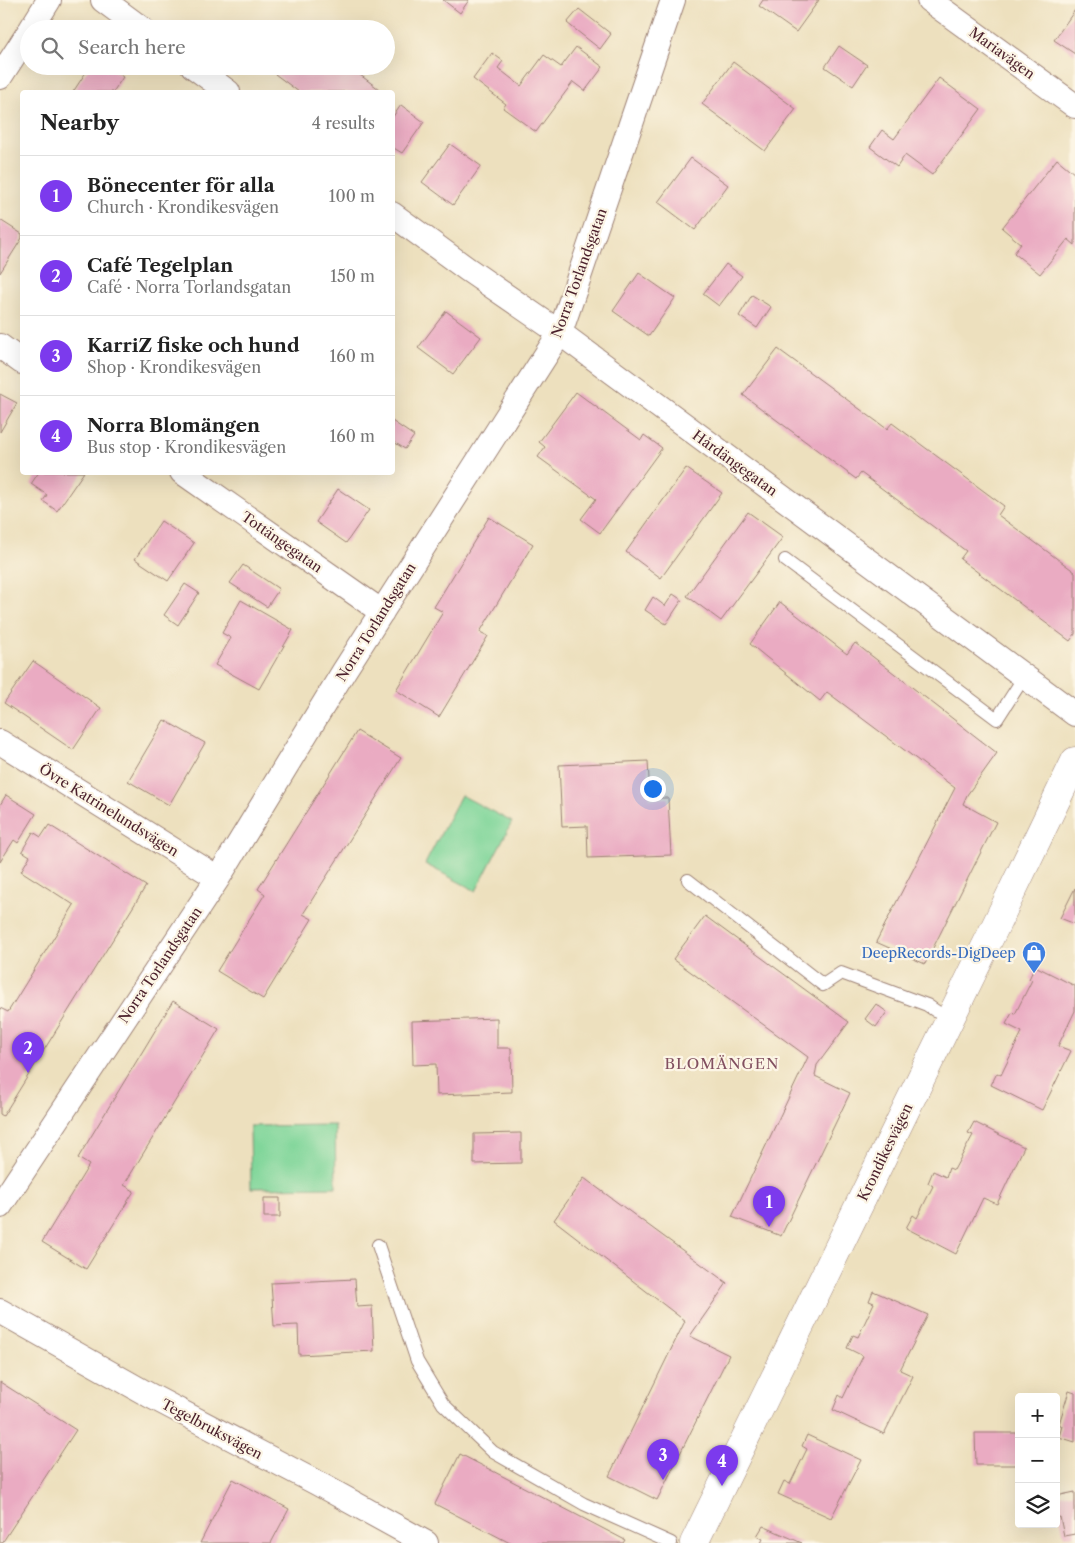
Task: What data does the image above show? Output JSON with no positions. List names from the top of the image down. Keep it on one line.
{"streets":{"street":["Mariavägen","Norra Torlandsgatan","Hårdängegatan","Tottängegatan","Övre Katrinelundsvägen","Krondikesvägen","Tegelbruksvägen"]},"crossings":[["Norra Torlandsgatan","Hårdängegatan"],["Norra Torlandsgatan","Tottängegatan"],["Norra Torlandsgatan","Övre Katrinelundsvägen"]],"districts":["BLOMÄNGEN"],"places":{"shop":["DeepRecords-DigDeep"]},"page":{"search":"Search here","heading":["Nearby","4 results"],"list":[{"mark":"1","name":"Bönecenter för alla","note":"Church · Krondikesvägen","value":"100 m"},{"mark":"2","name":"Café Tegelplan","note":"Café · Norra Torlandsgatan","value":"150 m"},{"mark":"3","name":"KarriZ fiske och hund","note":"Shop · Krondikesvägen","value":"160 m"},{"mark":"4","name":"Norra Blomängen","note":"Bus stop · Krondikesvägen","value":"160 m"}],"pins":["2","1","3","4"],"map_buttons":["+","−"]}}
